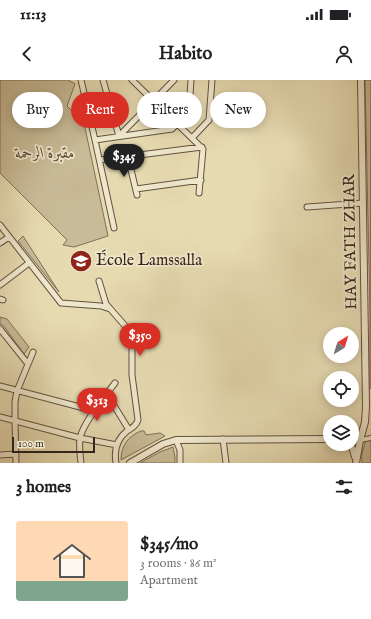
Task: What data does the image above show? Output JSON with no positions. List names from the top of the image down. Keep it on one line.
{"streets":{"street":["HAY FATH ZHAR"]},"parks":["مقبرة الرحمة"],"places":{"school or university":["École Lamssalla"]},"scale_bar":"100 m","north":"top right","page":{"status":"11:13","header":"Habito","chip":["Buy","Rent","Filters","New"],"price":["$345","$350","$313"],"scale":"100 m","heading":"3 homes","list":[{"name":"$345/mo","note":"3 rooms · 86 m² · Apartment"}]}}
